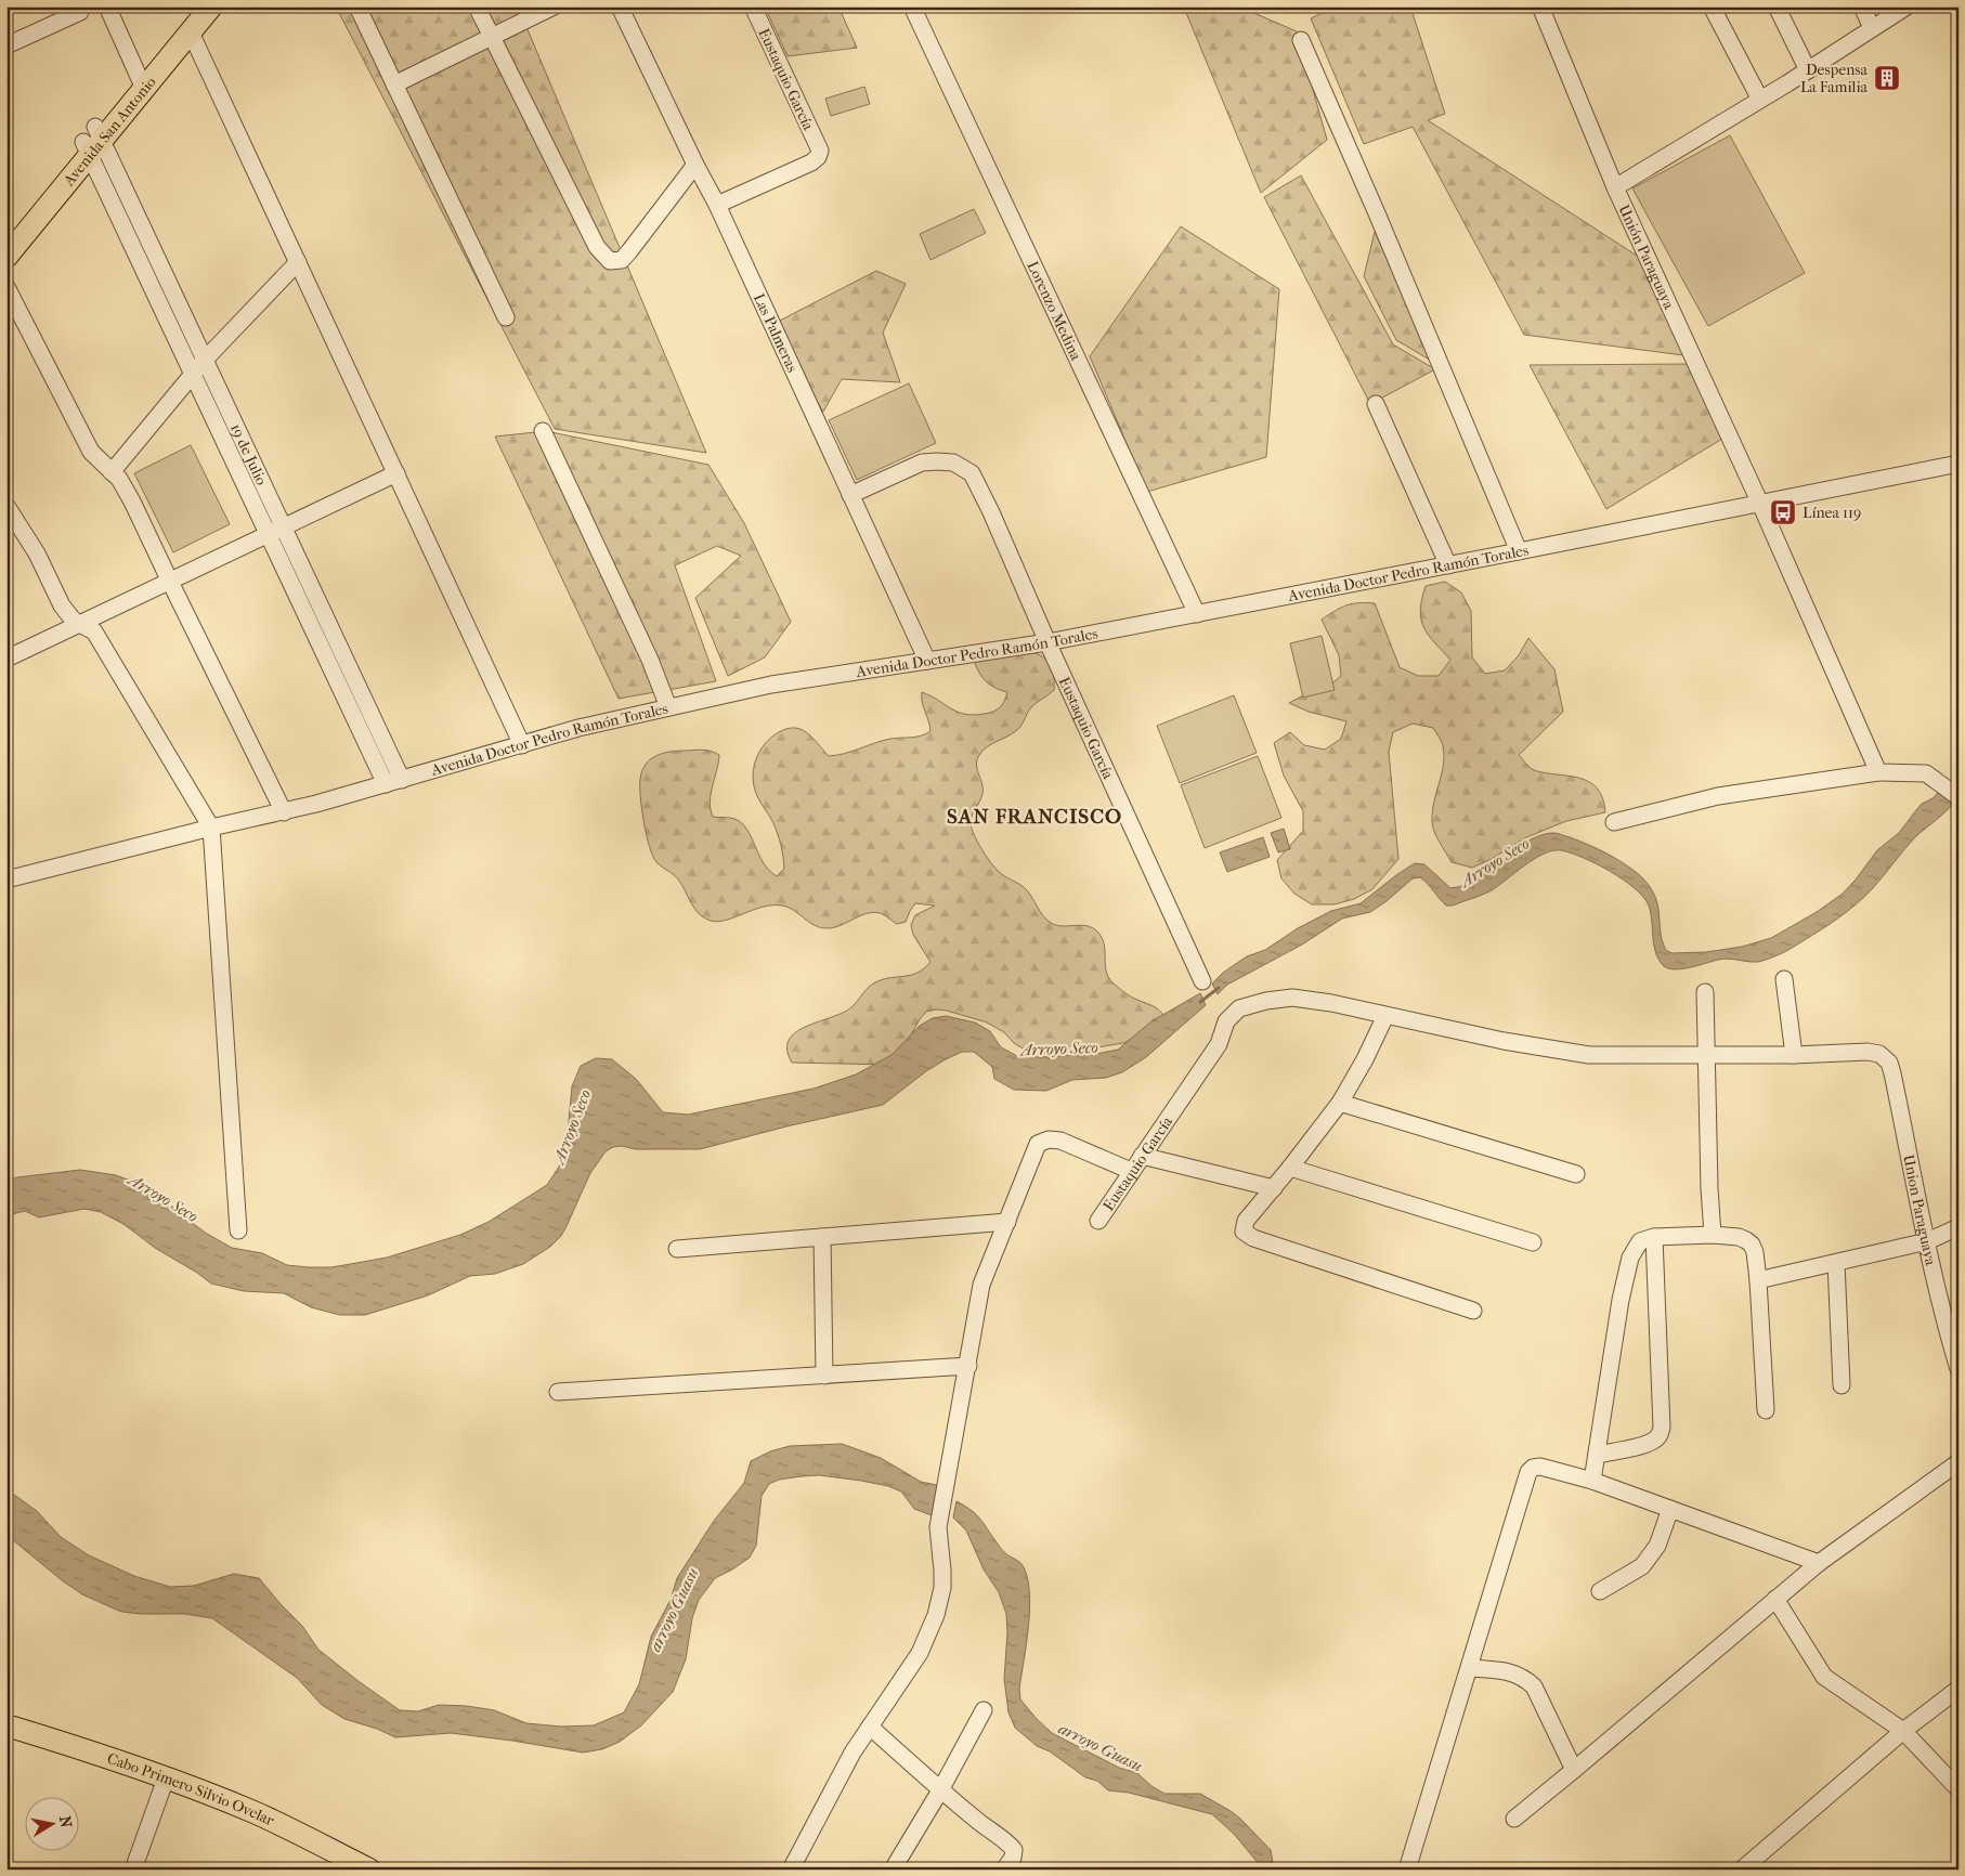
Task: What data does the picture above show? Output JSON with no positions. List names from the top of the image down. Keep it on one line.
{"streets":{"main road":["Avenida San Antonio","Cabo Primero Silvio Ovelar"],"street":["Eustaquio García","Unión Paraguaya","Lorenzo Medina","Las Palmeras","19 de Julio","Avenida Doctor Pedro Ramón Torales","Union Paraguaya"]},"crossings":[["Eustaquio García","Las Palmeras"],["Eustaquio García","Avenida Doctor Pedro Ramón Torales"],["Avenida San Antonio","19 de Julio"],["Unión Paraguaya","Avenida Doctor Pedro Ramón Torales"],["Lorenzo Medina","Avenida Doctor Pedro Ramón Torales"],["Las Palmeras","Avenida Doctor Pedro Ramón Torales"],["19 de Julio","Avenida Doctor Pedro Ramón Torales"]],"districts":["SAN FRANCISCO"],"water":["Arroyo Seco","arroyo Guasu"],"places":{"building":["Despensa La Familia"],"bus stop":["Línea 119"]},"north":"right"}
